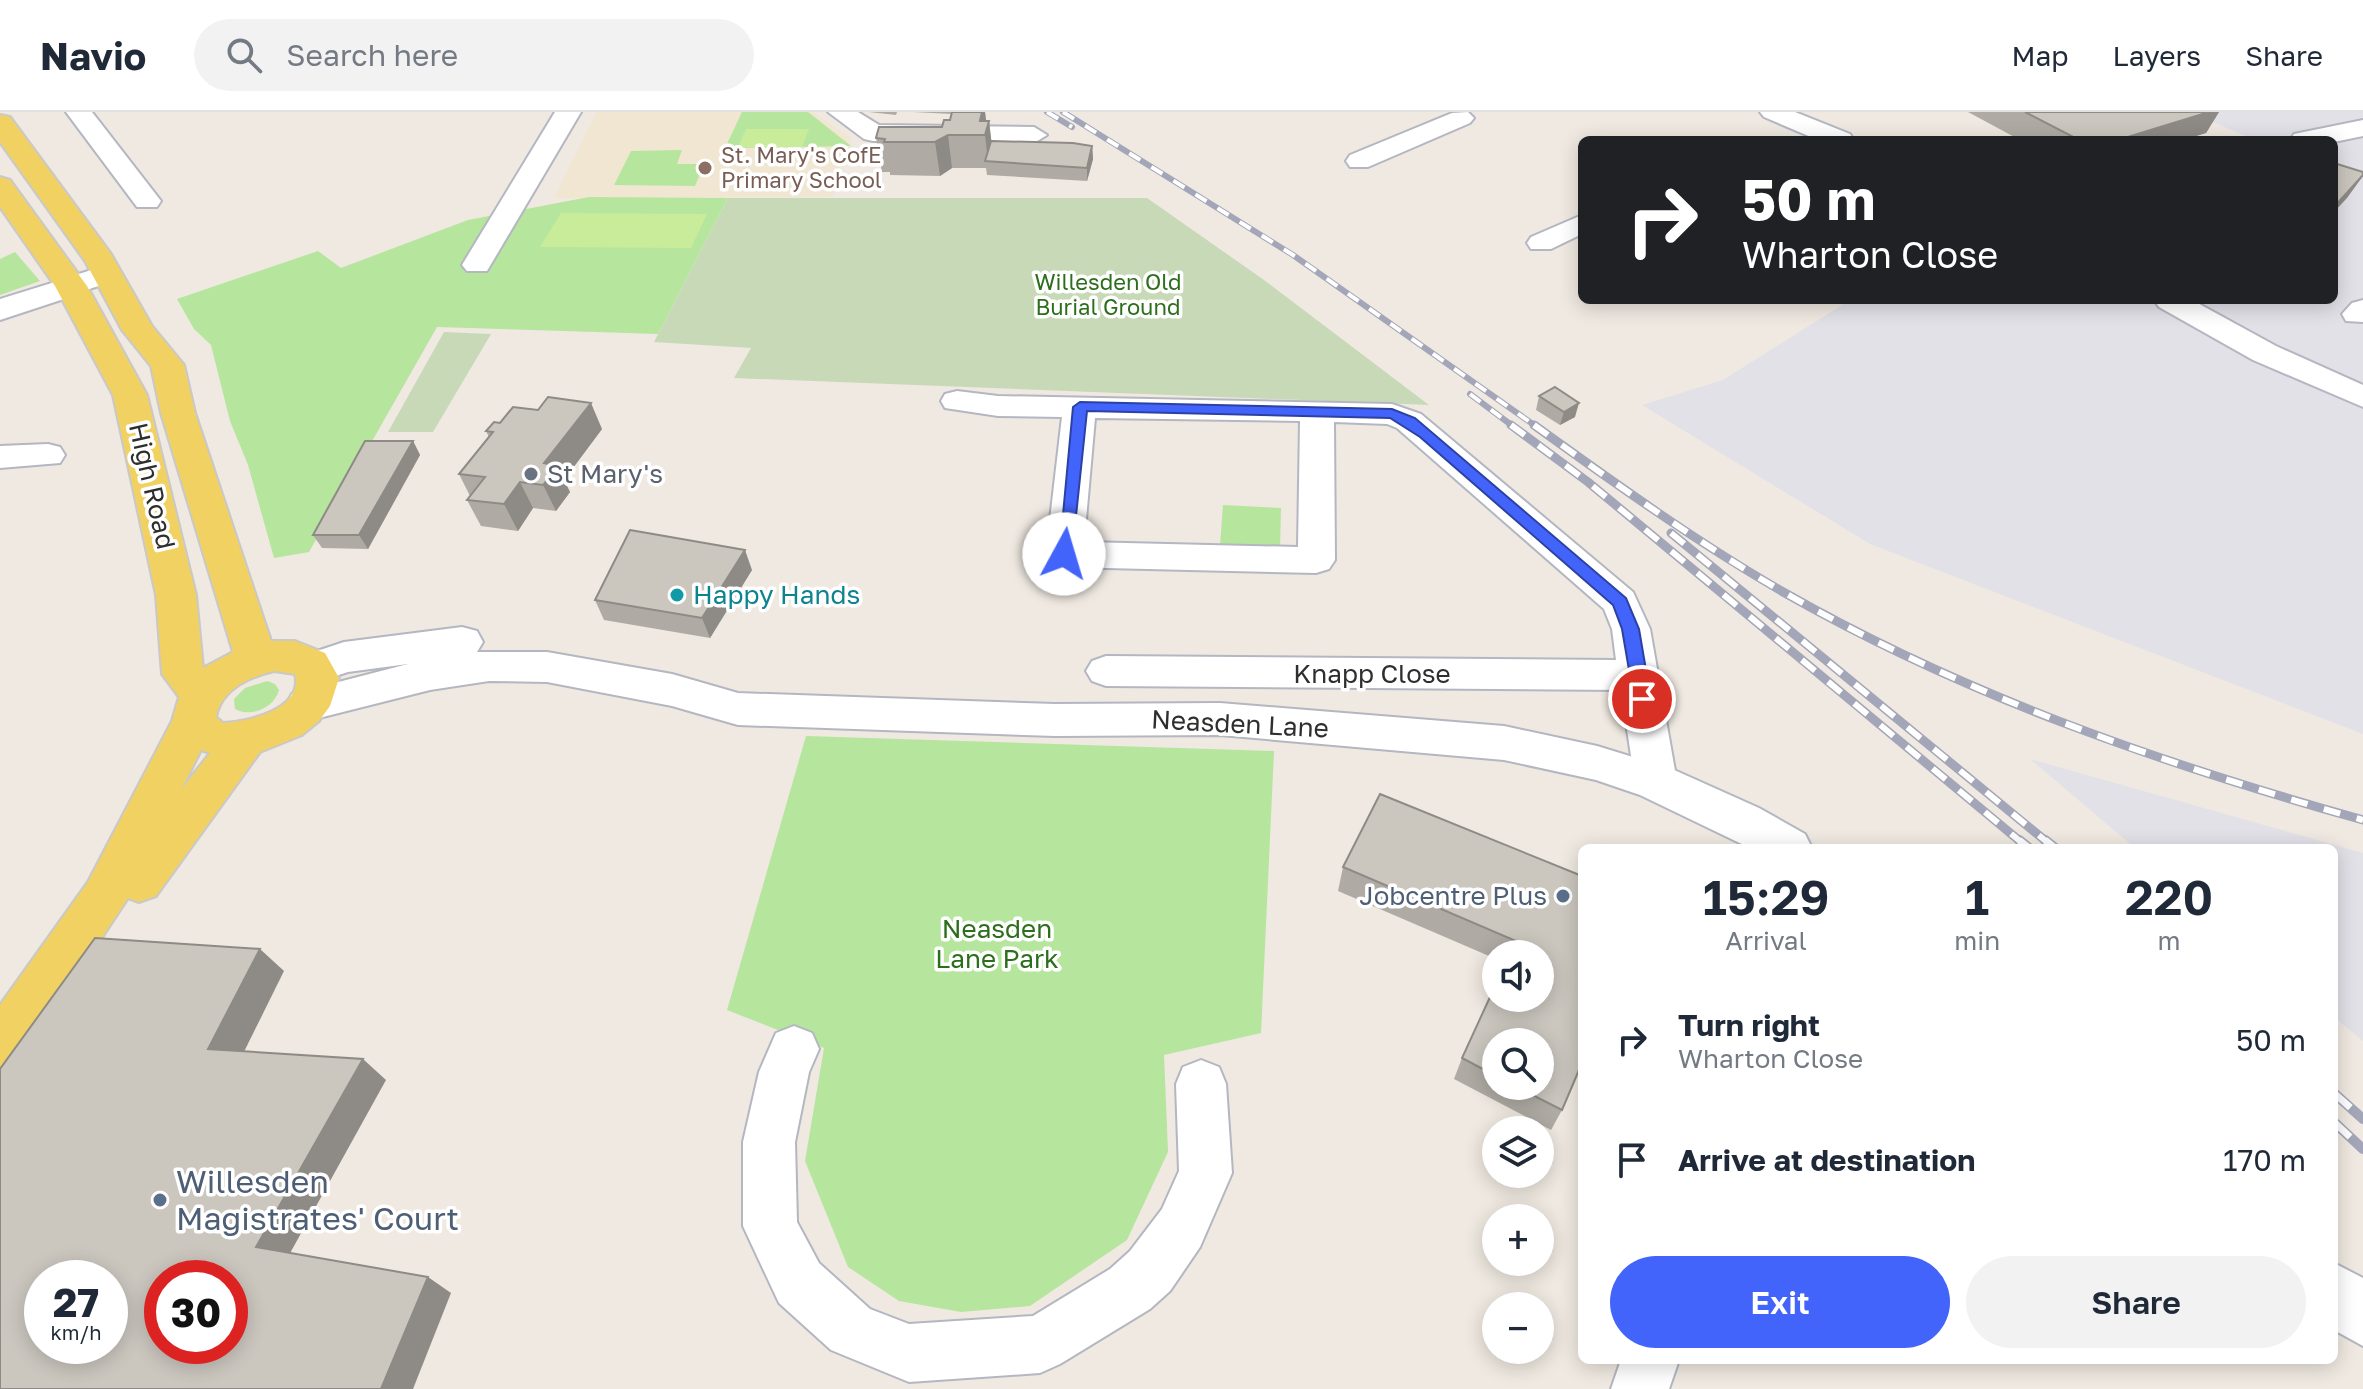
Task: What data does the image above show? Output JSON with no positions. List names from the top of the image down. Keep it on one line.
{"streets":{"main road":["High Road","Neasden Lane"],"street":["Knapp Close"]},"crossings":[["High Road","Neasden Lane"]],"parks":["Willesden Old Burial Ground","Neasden Lane Park"],"places":["St. Mary's CofE Primary School","St Mary's","Happy Hands","Jobcentre Plus","Willesden Magistrates' Court"],"page":{"header":"Navio","search":"Search here","nav":["Map","Layers","Share"],"turn":["50 m","Wharton Close"],"eta":["15:29","Arrival","1","min","220","m"],"map_buttons":["+","−"],"list":[{"name":"Turn right","note":"Wharton Close","value":"50 m"},{"name":"Arrive at destination","value":"170 m"}],"buttons":["Exit","Share"],"speed":"27 km/h","limit":"30"}}
